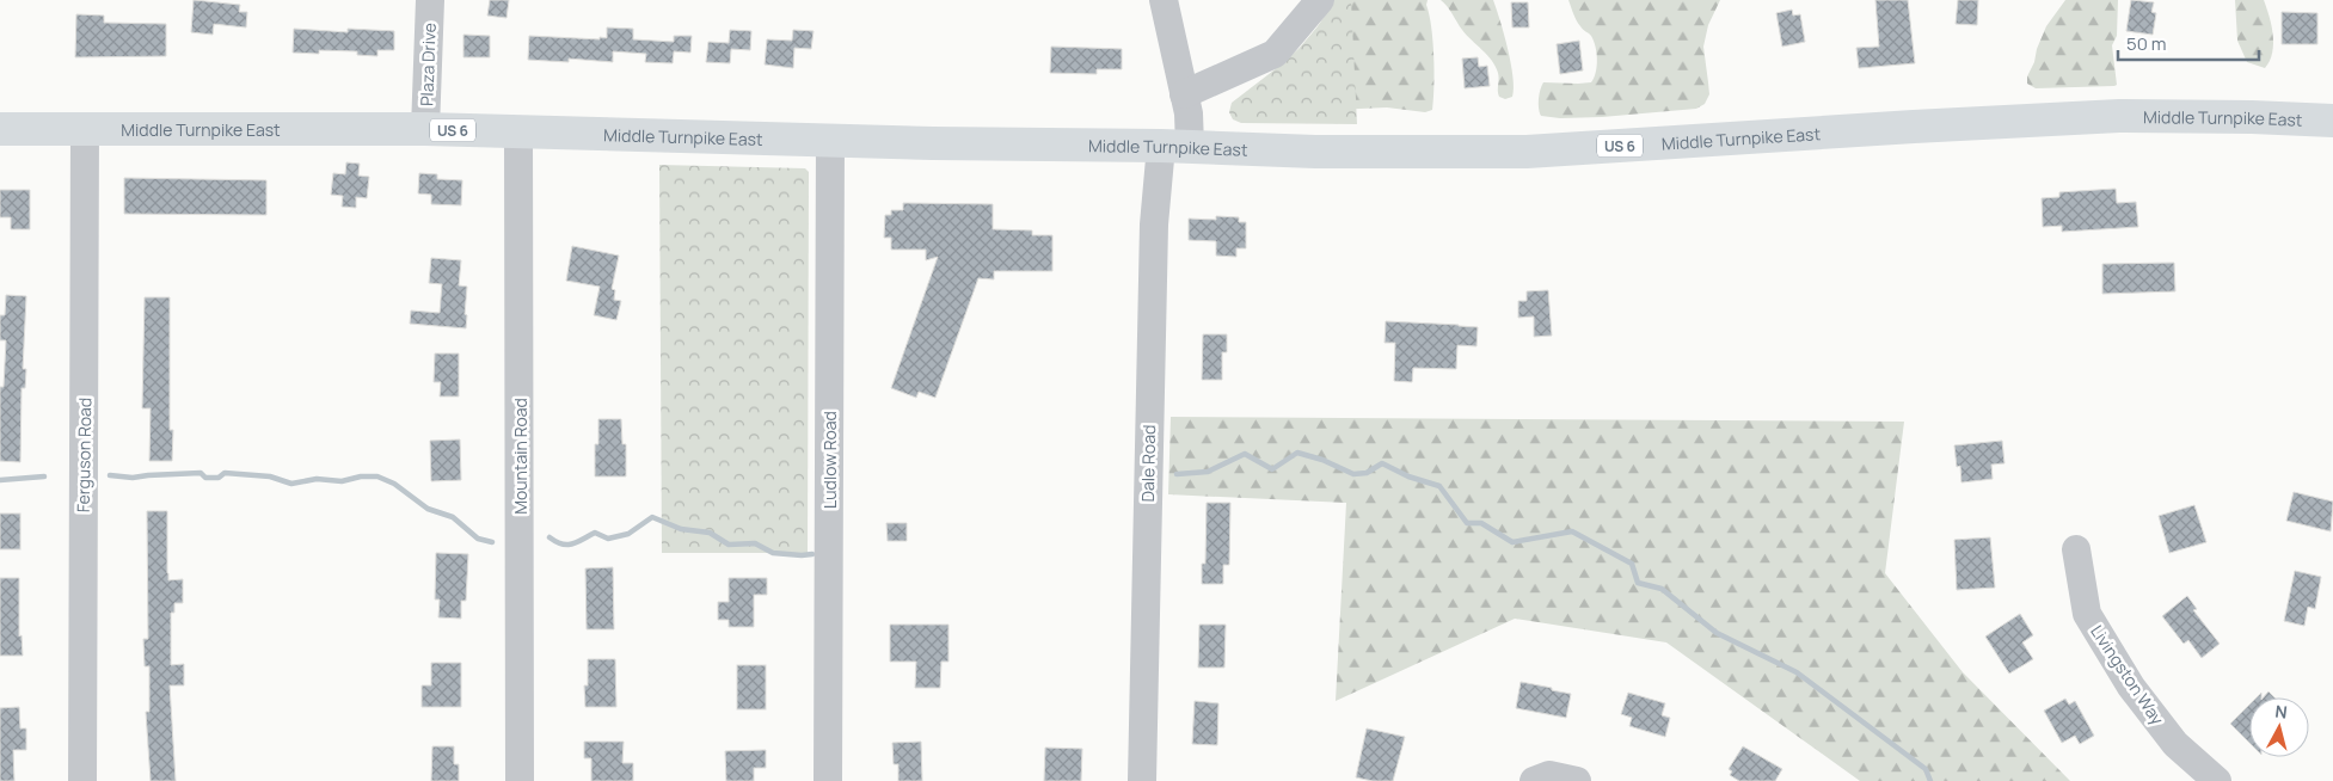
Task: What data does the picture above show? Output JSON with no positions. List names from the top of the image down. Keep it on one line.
{"streets":{"main road":["Middle Turnpike East","US 6"],"street":["Plaza Drive","Ferguson Road","Mountain Road","Ludlow Road","Dale Road","Livingston Way"]},"crossings":[["Plaza Drive","Middle Turnpike East"],["Middle Turnpike East","Ferguson Road"],["Middle Turnpike East","Mountain Road"],["Middle Turnpike East","Ludlow Road"],["Middle Turnpike East","Dale Road"]],"scale_bar":"50 m","north":"top"}
